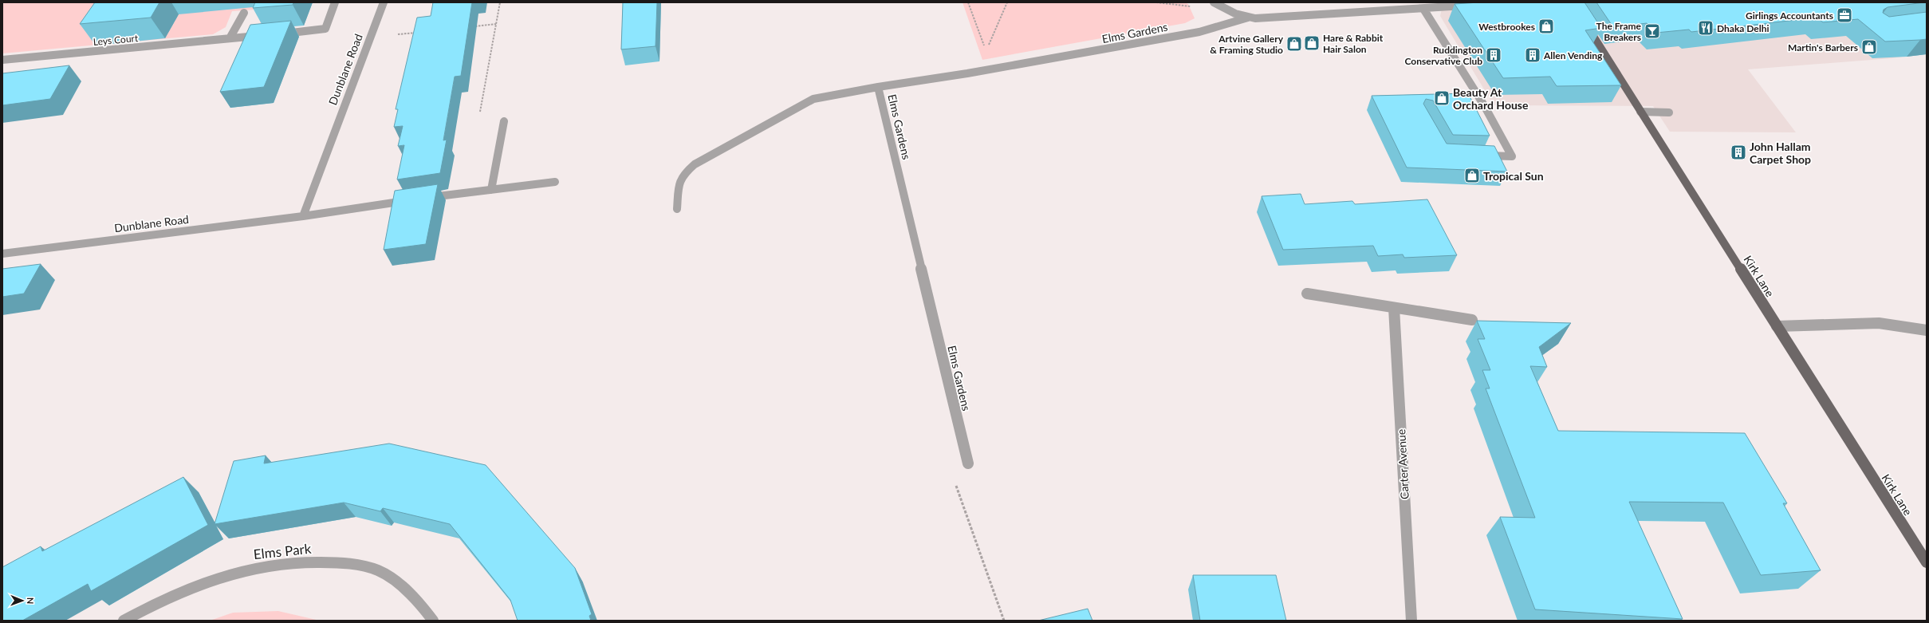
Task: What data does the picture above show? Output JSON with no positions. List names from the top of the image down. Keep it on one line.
{"streets":{"main road":["Kirk Lane"],"street":["Elms Gardens","Leys Court","Dunblane Road","Carter Avenue","Elms Park"]},"places":{"office":["Girlings Accountants"],"shop":["Westbrookes","Hare & Rabbit Hair Salon","Artvine Gallery & Framing Studio","Martin's Barbers","Beauty At Orchard House","Tropical Sun"],"restaurant":["Dhaka Delhi"],"bar":["The Frame Breakers"],"building":["Ruddington Conservative Club","Allen Vending","John Hallam Carpet Shop"]},"north":"right"}
